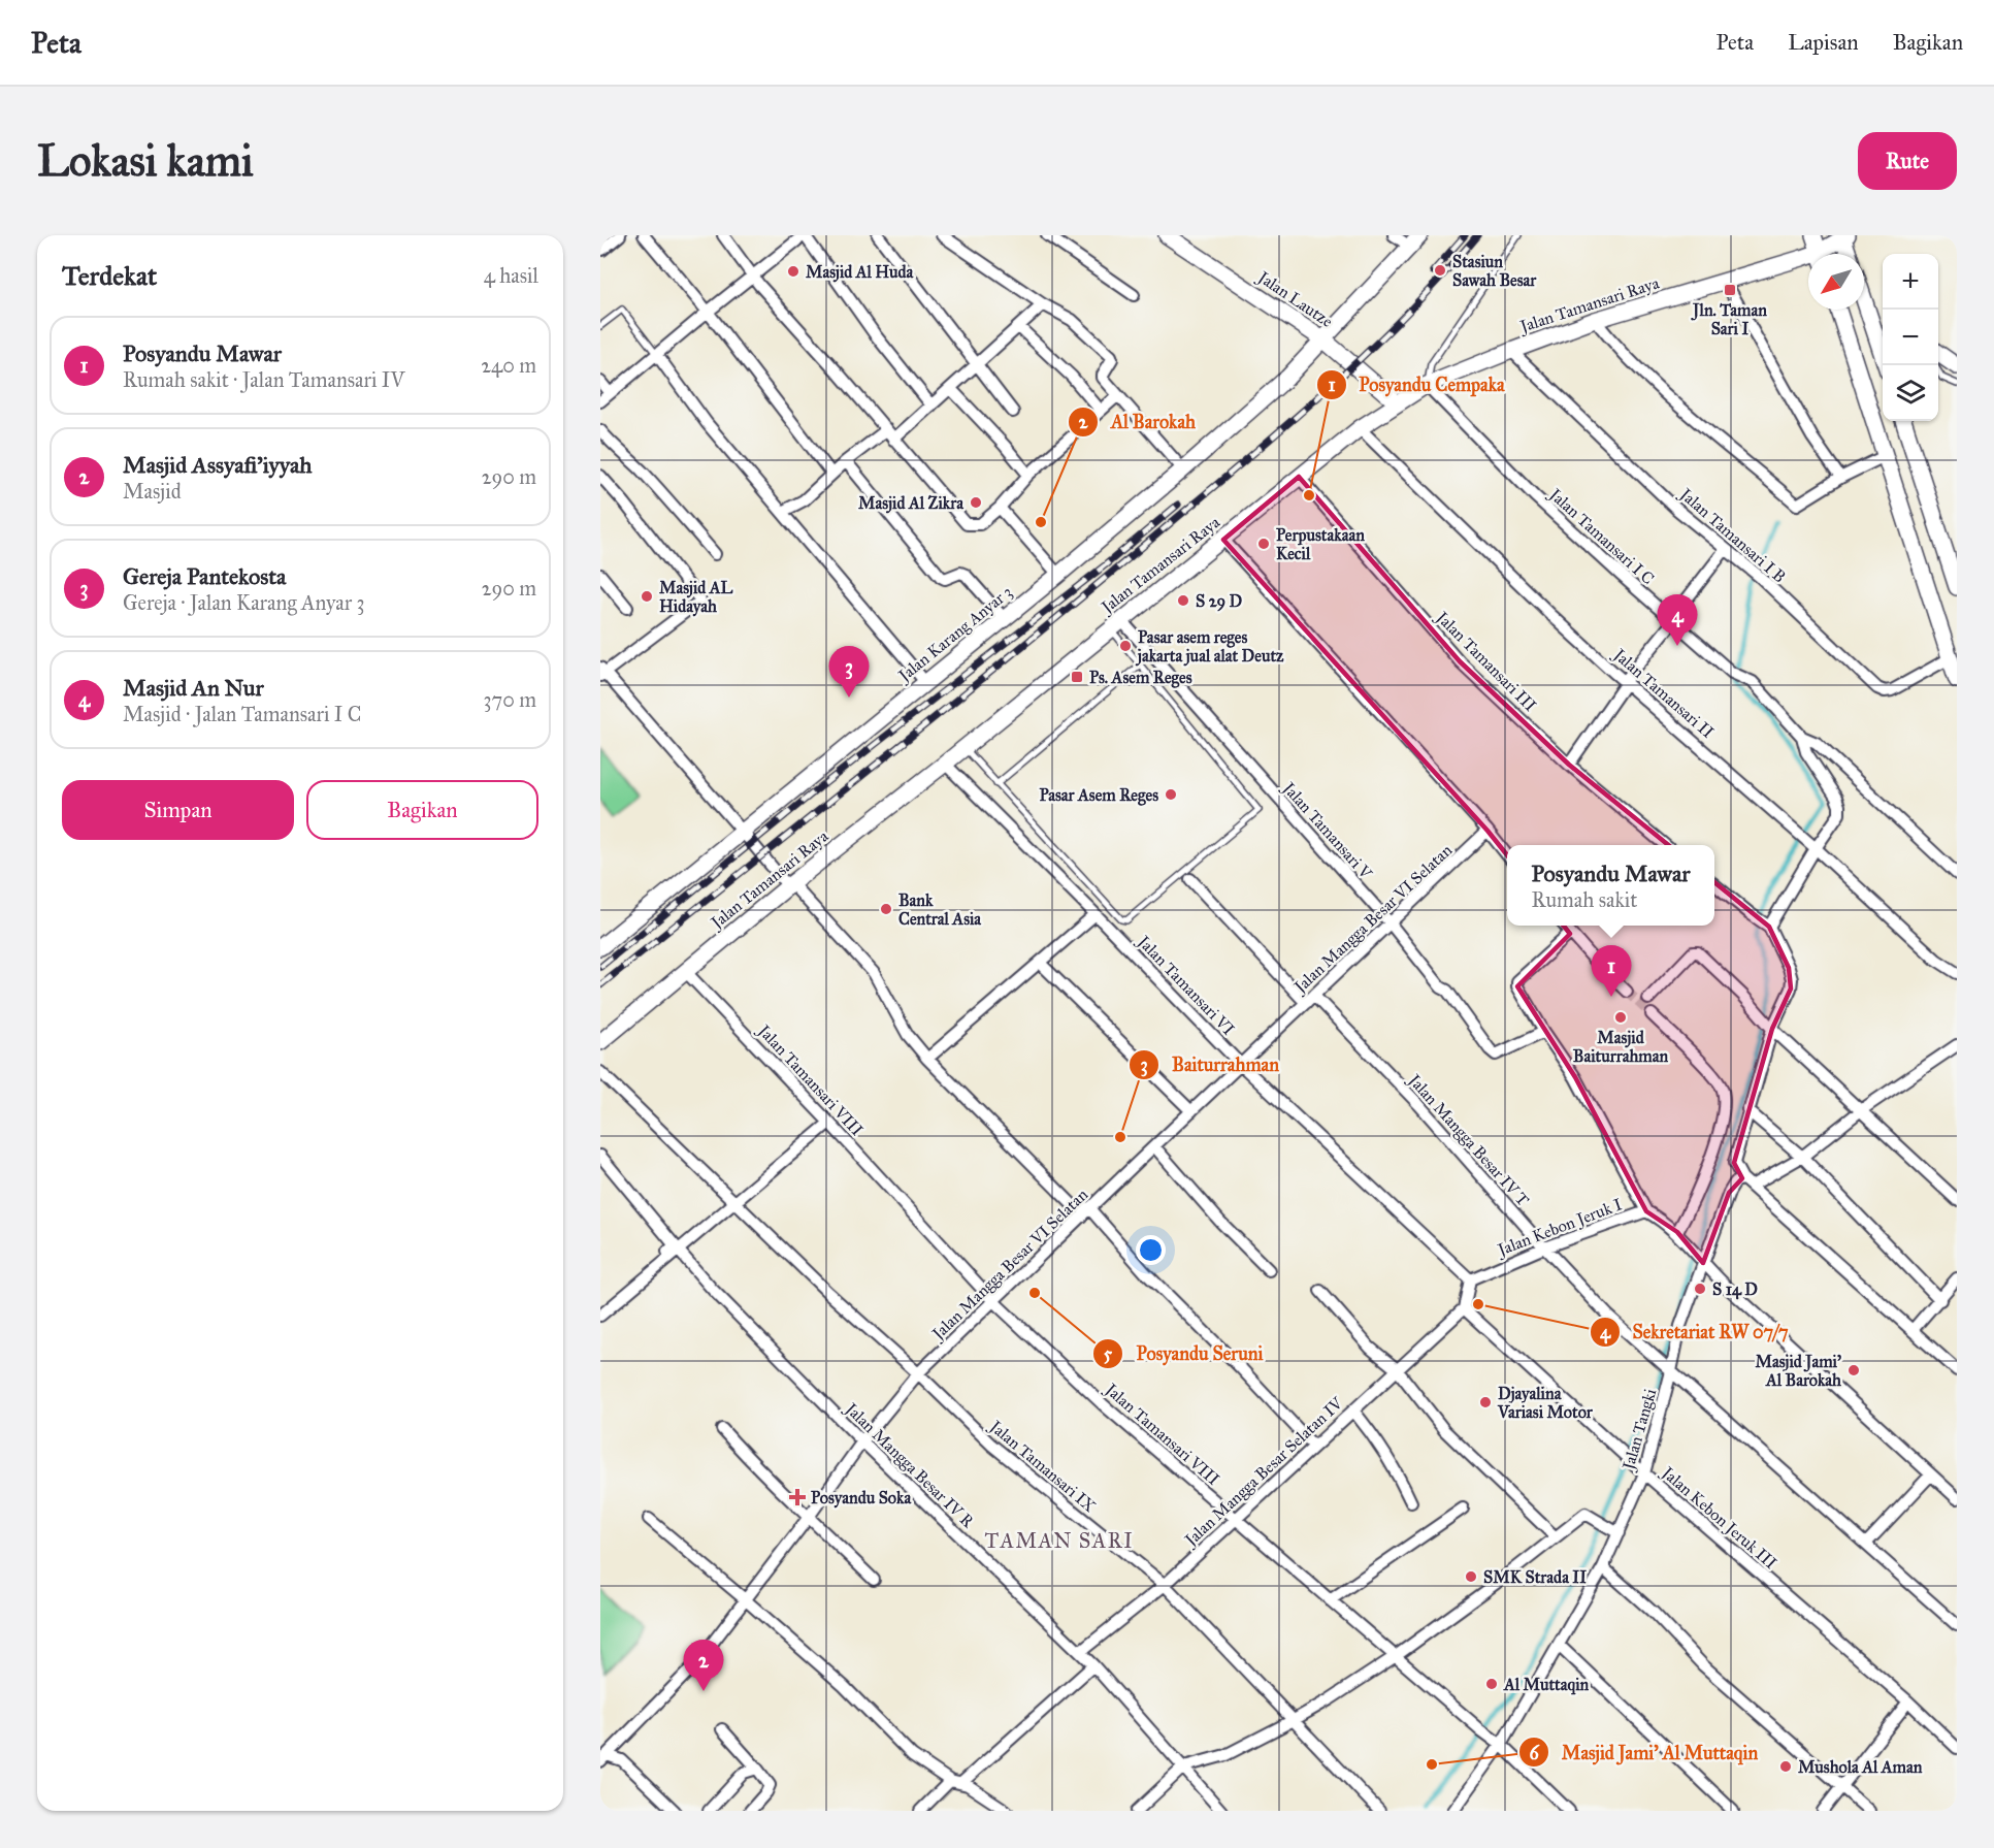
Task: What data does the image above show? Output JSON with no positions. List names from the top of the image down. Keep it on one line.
{"streets":{"street":["Jalan Lautze","Jalan Tamansari Raya","Jalan Tamansari I B","Jalan Tamansari I C","Jalan Karang Anyar 3","Jalan Tamansari III","Jalan Tamansari II","Jalan Tamansari V","Jalan Mangga Besar VI Selatan","Jalan Tamansari VI","Jalan Tamansari VIII","Jalan Mangga Besar IV T","Jalan Kebon Jeruk I","Jalan Tangki","Jalan Mangga Besar IV R","Jalan Tamansari IX","Jalan Mangga Besar Selatan IV","Jalan Kebon Jeruk III"]},"crossings":[["Jalan Lautze","Jalan Tamansari Raya"],["Jalan Lautze","Jalan Karang Anyar 3"],["Jalan Tamansari Raya","Jalan Tamansari I B"],["Jalan Tamansari Raya","Jalan Tamansari I C"],["Jalan Tamansari Raya","Jalan Tamansari III"],["Jalan Tamansari Raya","Jalan Tamansari II"],["Jalan Tamansari Raya","Jalan Tamansari V"],["Jalan Tamansari Raya","Jalan Tamansari VI"],["Jalan Tamansari Raya","Jalan Tamansari VIII"],["Jalan Tamansari V","Jalan Mangga Besar VI Selatan"],["Jalan Mangga Besar VI Selatan","Jalan Tamansari VI"],["Jalan Mangga Besar VI Selatan","Jalan Tamansari VIII"],["Jalan Mangga Besar VI Selatan","Jalan Mangga Besar IV T"],["Jalan Mangga Besar VI Selatan","Jalan Mangga Besar IV R"],["Jalan Mangga Besar VI Selatan","Jalan Tamansari IX"],["Jalan Tamansari VI","Jalan Kebon Jeruk I"],["Jalan Tamansari VIII","Jalan Tangki"],["Jalan Tamansari VIII","Jalan Mangga Besar Selatan IV"],["Jalan Mangga Besar IV T","Jalan Kebon Jeruk I"],["Jalan Mangga Besar IV T","Jalan Tangki"],["Jalan Kebon Jeruk I","Jalan Tangki"],["Jalan Tangki","Jalan Kebon Jeruk III"],["Jalan Mangga Besar IV R","Jalan Mangga Besar Selatan IV"],["Jalan Tamansari IX","Jalan Mangga Besar Selatan IV"],["Jalan Mangga Besar Selatan IV","Jalan Kebon Jeruk III"]],"districts":["TAMAN SARI"],"places":{"other":["Stasiun Sawah Besar","Masjid Al Huda","Posyandu Cempaka","Masjid Al Zikra","Al Barokah","Perpustakaan Kecil","Masjid AL Hidayah","S 29 D","Pasar asem reges jakarta jual alat Deutz","Pasar Asem Reges","Bank Central Asia","Masjid Baiturrahman","Baiturrahman","S 14 D","Posyandu Seruni","Sekretariat RW 07/7","Masjid Jami' Al Barokah","Djayalina Variasi Motor","SMK Strada II","Al Muttaqin","Masjid Jami' Al Muttaqin","Mushola Al Aman"],"transit":["Jln. Taman Sari I","Ps. Asem Reges"],"health":["Posyandu Soka"]},"north":"bottom left","page":{"header":"Peta","nav":["Peta","Lapisan","Bagikan"],"buttons":["Rute",["Simpan","Bagikan"]],"title":"Lokasi kami","heading":["Terdekat","4 hasil"],"map_buttons":["+","−"],"list":[{"mark":"1","name":"Posyandu Mawar","note":"Rumah sakit · Jalan Tamansari IV","value":"240 m"},{"mark":"2","name":"Masjid Assyafi'iyyah","note":"Masjid","value":"290 m"},{"mark":"3","name":"Gereja Pantekosta","note":"Gereja · Jalan Karang Anyar 3","value":"290 m"},{"mark":"4","name":"Masjid An Nur","note":"Masjid · Jalan Tamansari I C","value":"370 m"}],"pins":["4","3","1","2"],"popup":["Posyandu Mawar","Rumah sakit"]}}
